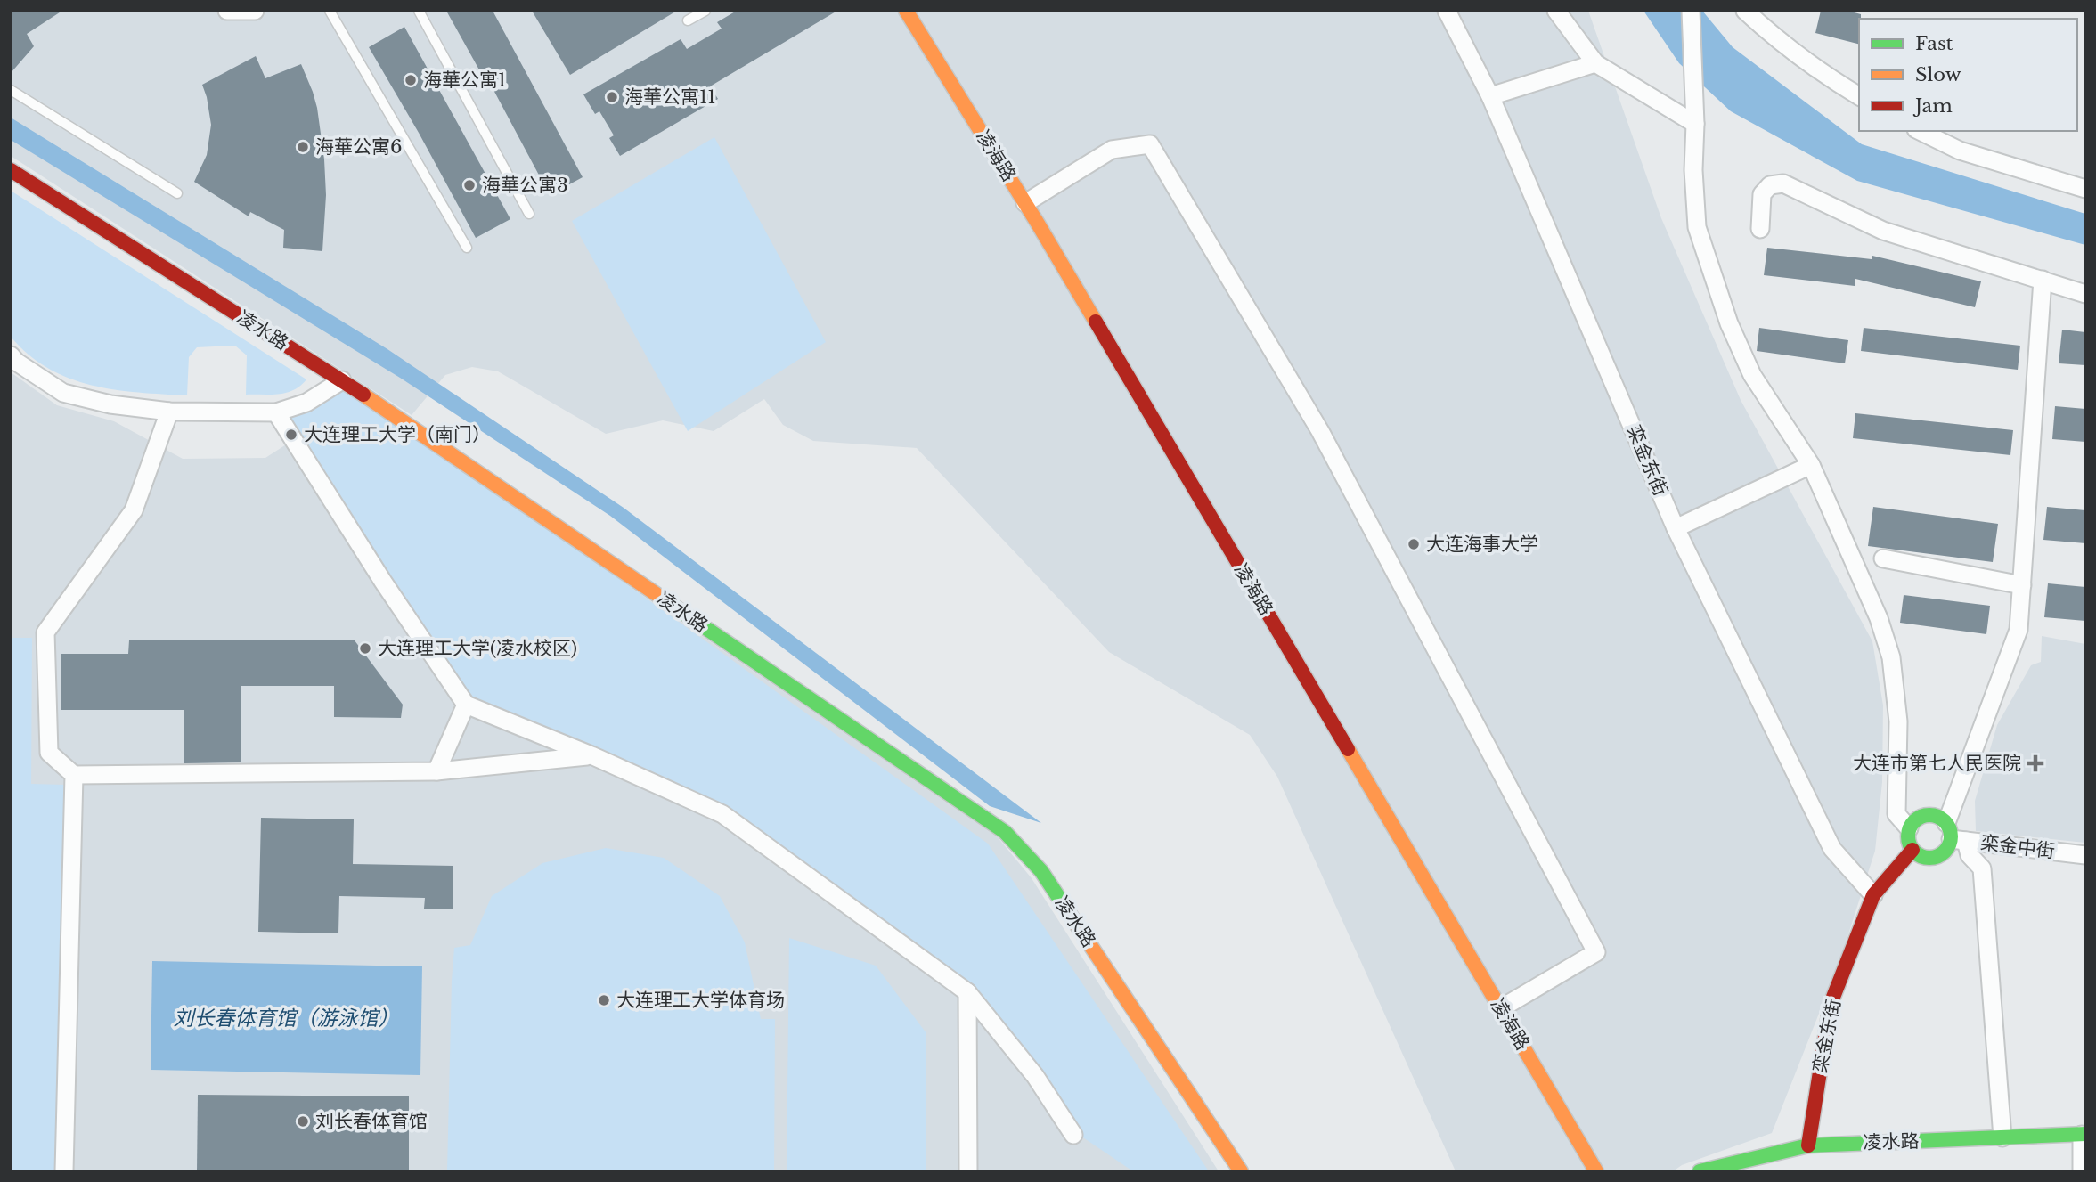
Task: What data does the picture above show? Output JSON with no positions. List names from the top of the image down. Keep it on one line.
{"streets":{"street":["凌海路","凌水路","栾金东街","栾金中街"]},"crossings":[["凌水路","栾金东街"],["栾金东街","栾金中街"]],"water":["刘长春体育馆（游泳馆）"],"places":{"other":["海華公寓1","海華公寓11","海華公寓6","海華公寓3","大连理工大学（南门）","大连海事大学","大连理工大学(凌水校区)","大连理工大学体育场","刘长春体育馆"],"health":["大连市第七人民医院"]},"legend":["Fast","Slow","Jam"]}
